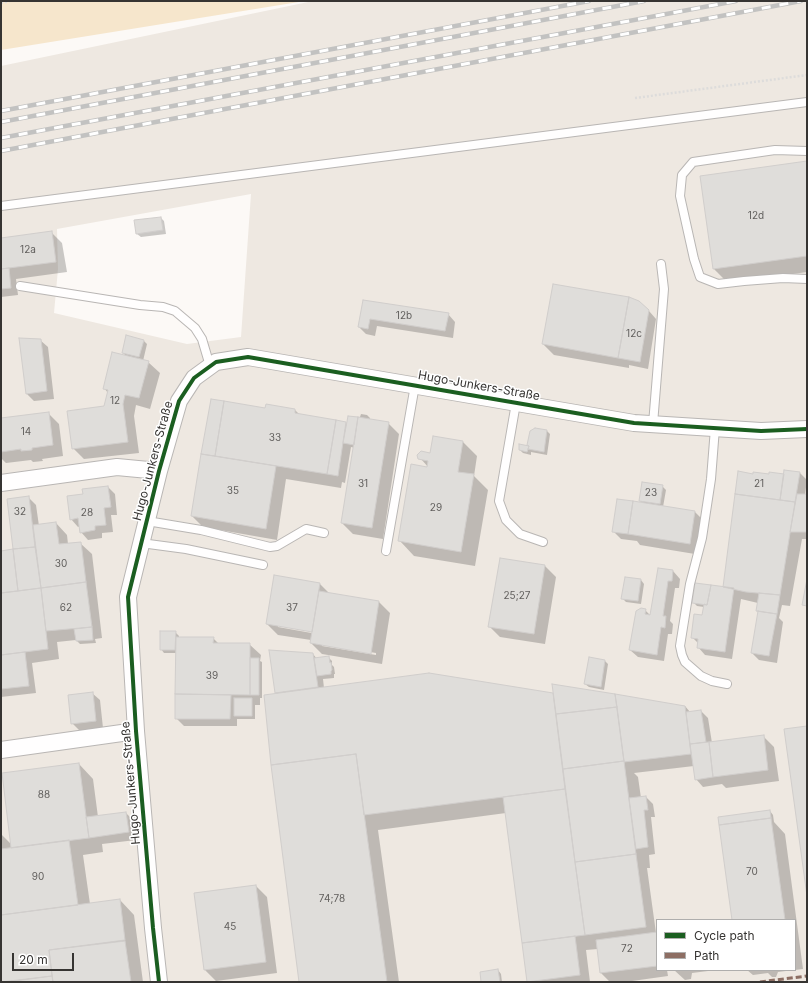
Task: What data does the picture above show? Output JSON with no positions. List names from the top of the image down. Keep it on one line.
{"streets":{"street":["Hugo-Junkers-Straße"]},"house_numbers":["12d","12a","12b","12c","12","14","33","31","21","35","23","29","32","28","30","25;27","62","37","39","88","70","90","74;78","45","72"],"legend":["Cycle path","Path"],"scale_bar":"20 m"}
